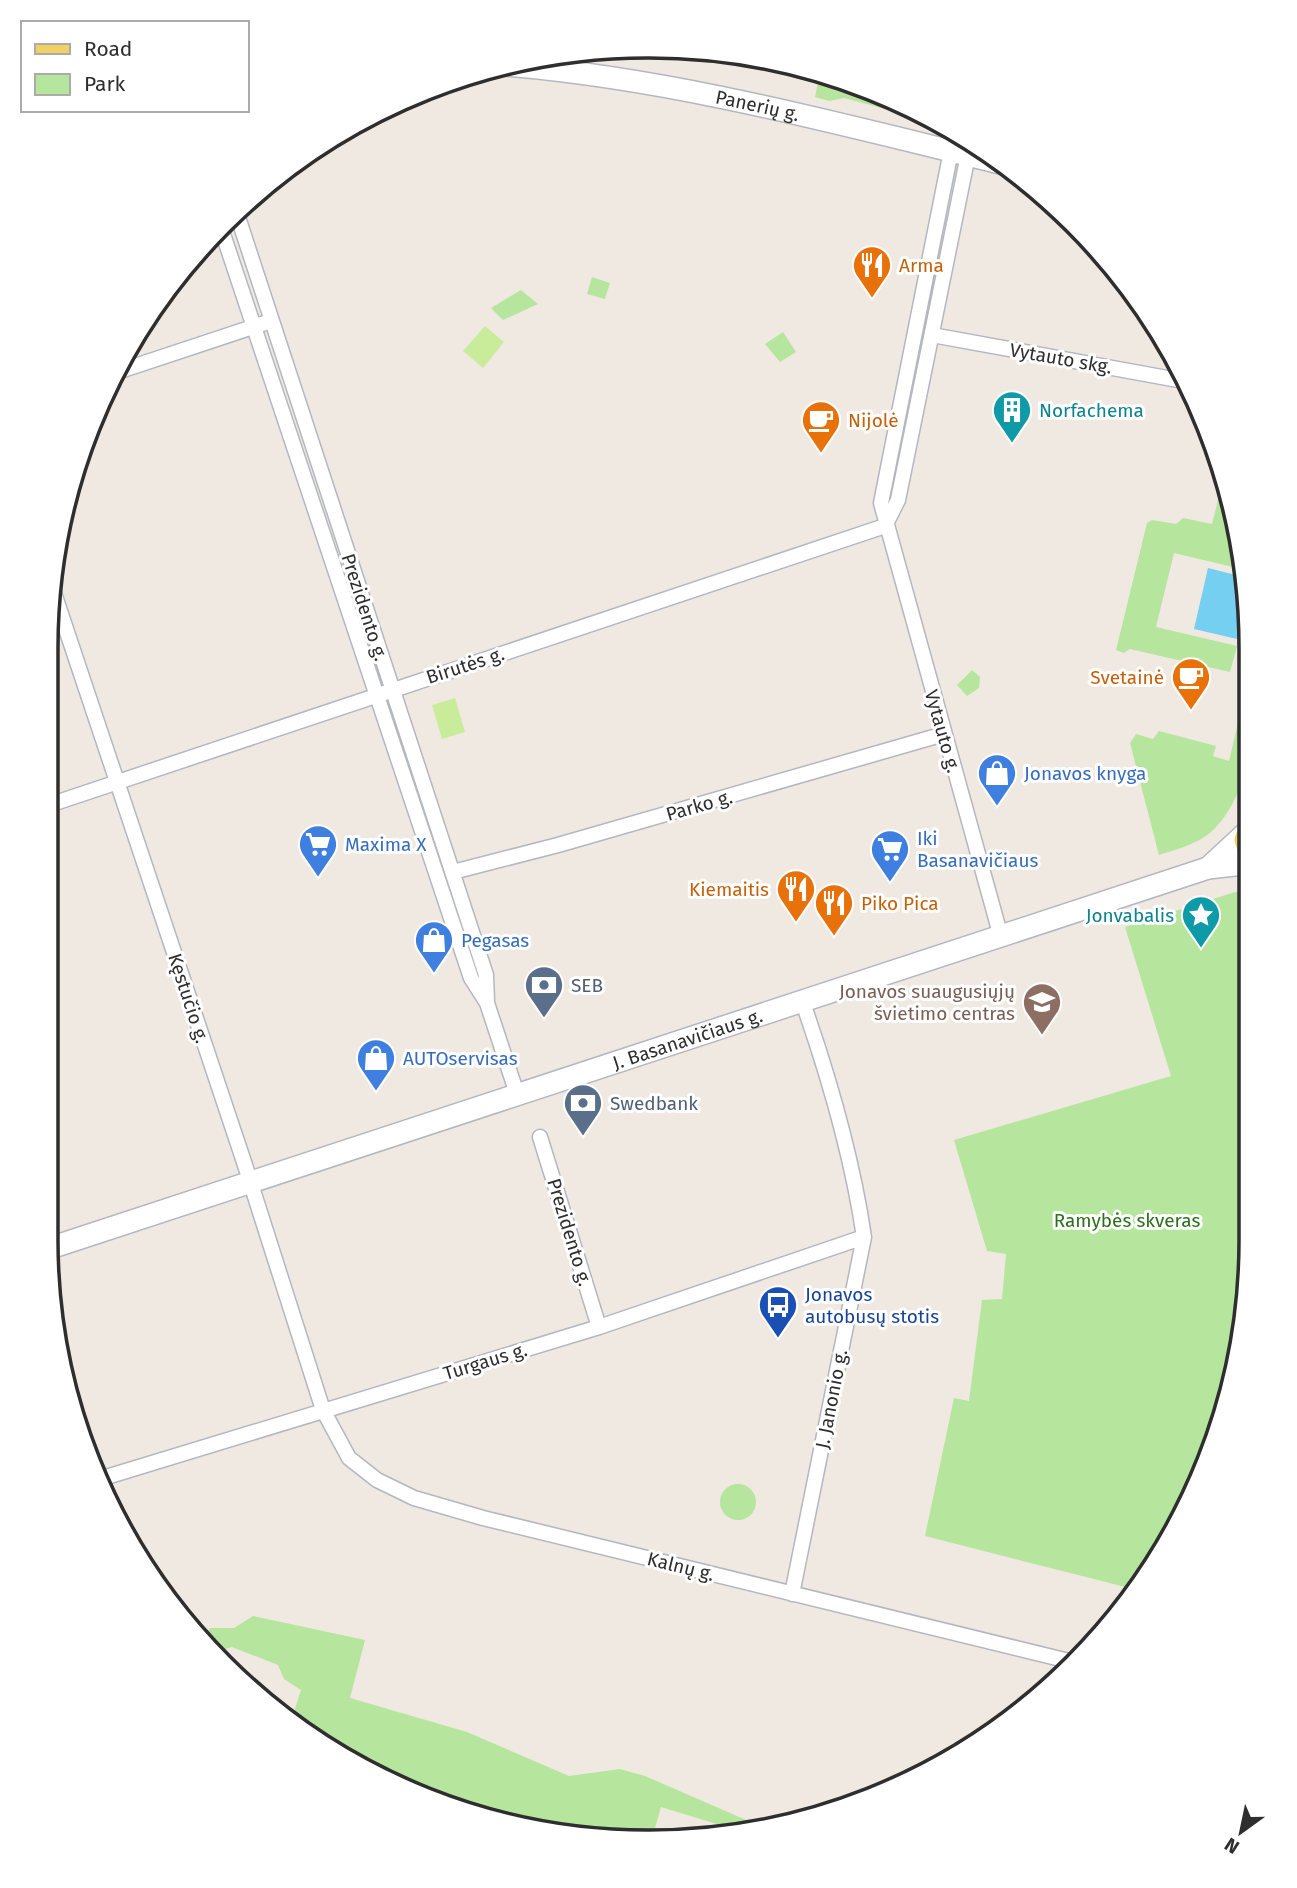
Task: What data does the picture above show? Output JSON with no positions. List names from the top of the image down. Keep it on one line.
{"streets":{"main road":["Panerių g.","J. Basanavičiaus g."],"street":["Vytauto skg.","Prezidento g.","Birutės g.","Vytauto g.","Parko g.","Kęstučio g.","Turgaus g.","J. Janonio g.","Kalnų g."]},"crossings":[["Panerių g.","Vytauto g."],["Prezidento g.","Birutės g."],["Prezidento g.","Parko g."],["Prezidento g.","J. Basanavičiaus g."],["Prezidento g.","Turgaus g."],["Birutės g.","Vytauto g."],["Birutės g.","Kęstučio g."],["Vytauto g.","Parko g."],["Vytauto g.","J. Basanavičiaus g."],["Kęstučio g.","J. Basanavičiaus g."],["Kęstučio g.","Turgaus g."],["Kęstučio g.","Kalnų g."],["J. Basanavičiaus g.","J. Janonio g."],["Turgaus g.","J. Janonio g."],["Turgaus g.","Kalnų g."],["J. Janonio g.","Kalnų g."]],"parks":["Ramybės skveras"],"places":{"restaurant":["Arma","Kiemaitis","Piko Pica"],"building":["Norfachema"],"cafe":["Nijolė","Svetainė"],"shop":["Jonavos knyga","Pegasas","AUTOservisas"],"supermarket":["Maxima X","Iki Basanavičiaus"],"place":["Jonvabalis"],"bank":["SEB","Swedbank"],"school or university":["Jonavos suaugusiųjų švietimo centras"],"bus stop":["Jonavos autobusų stotis"]},"legend":["Road","Park"],"north":"bottom left"}
